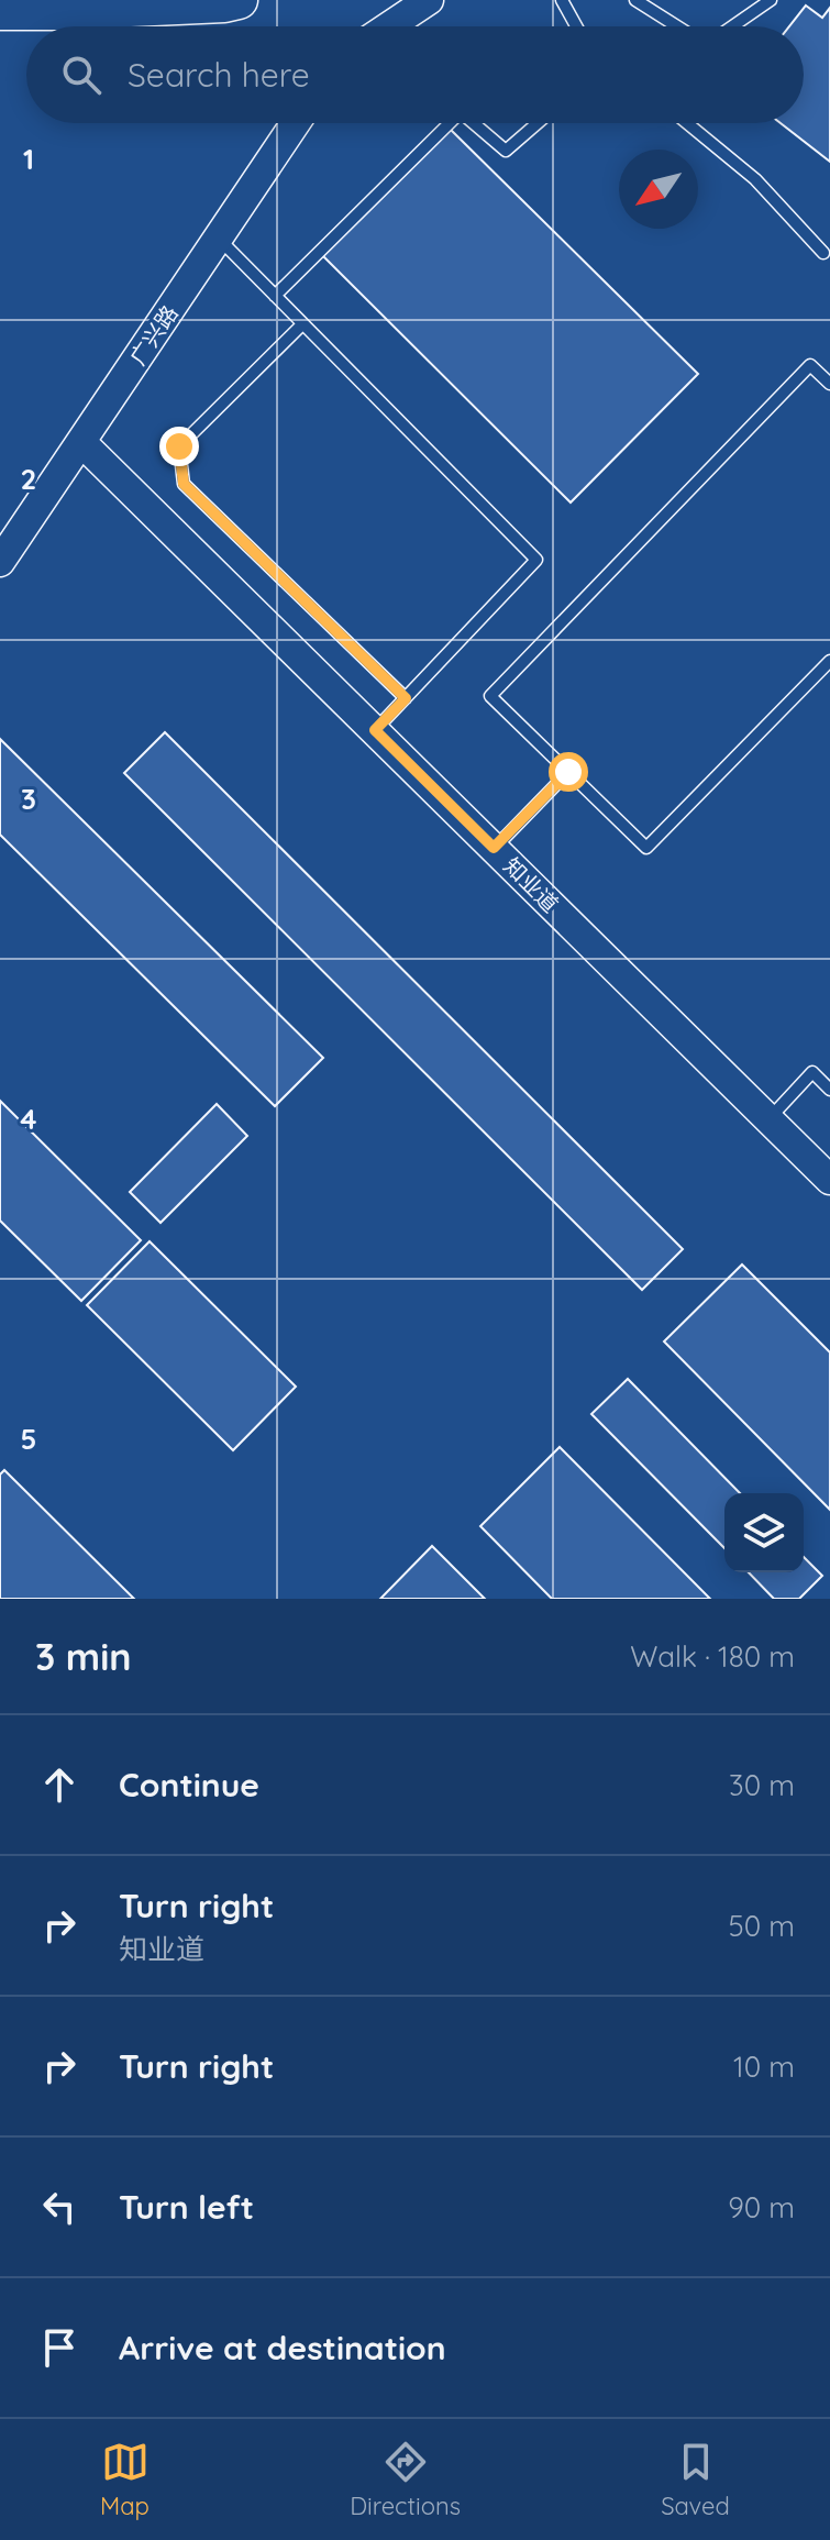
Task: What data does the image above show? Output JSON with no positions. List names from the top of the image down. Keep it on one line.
{"streets":{"street":["广兴路","知业道"]},"crossings":[["广兴路","知业道"]],"north":"bottom left","page":{"search":"Search here","heading":["3 min","Walk · 180 m"],"list":[["Continue","30 m"],["Turn right","知业道","50 m"],["Turn right","10 m"],["Turn left","90 m"],"Arrive at destination"],"nav":["Map","Directions","Saved"]},"grid":{"rows":["1","2","3","4","5"]}}
